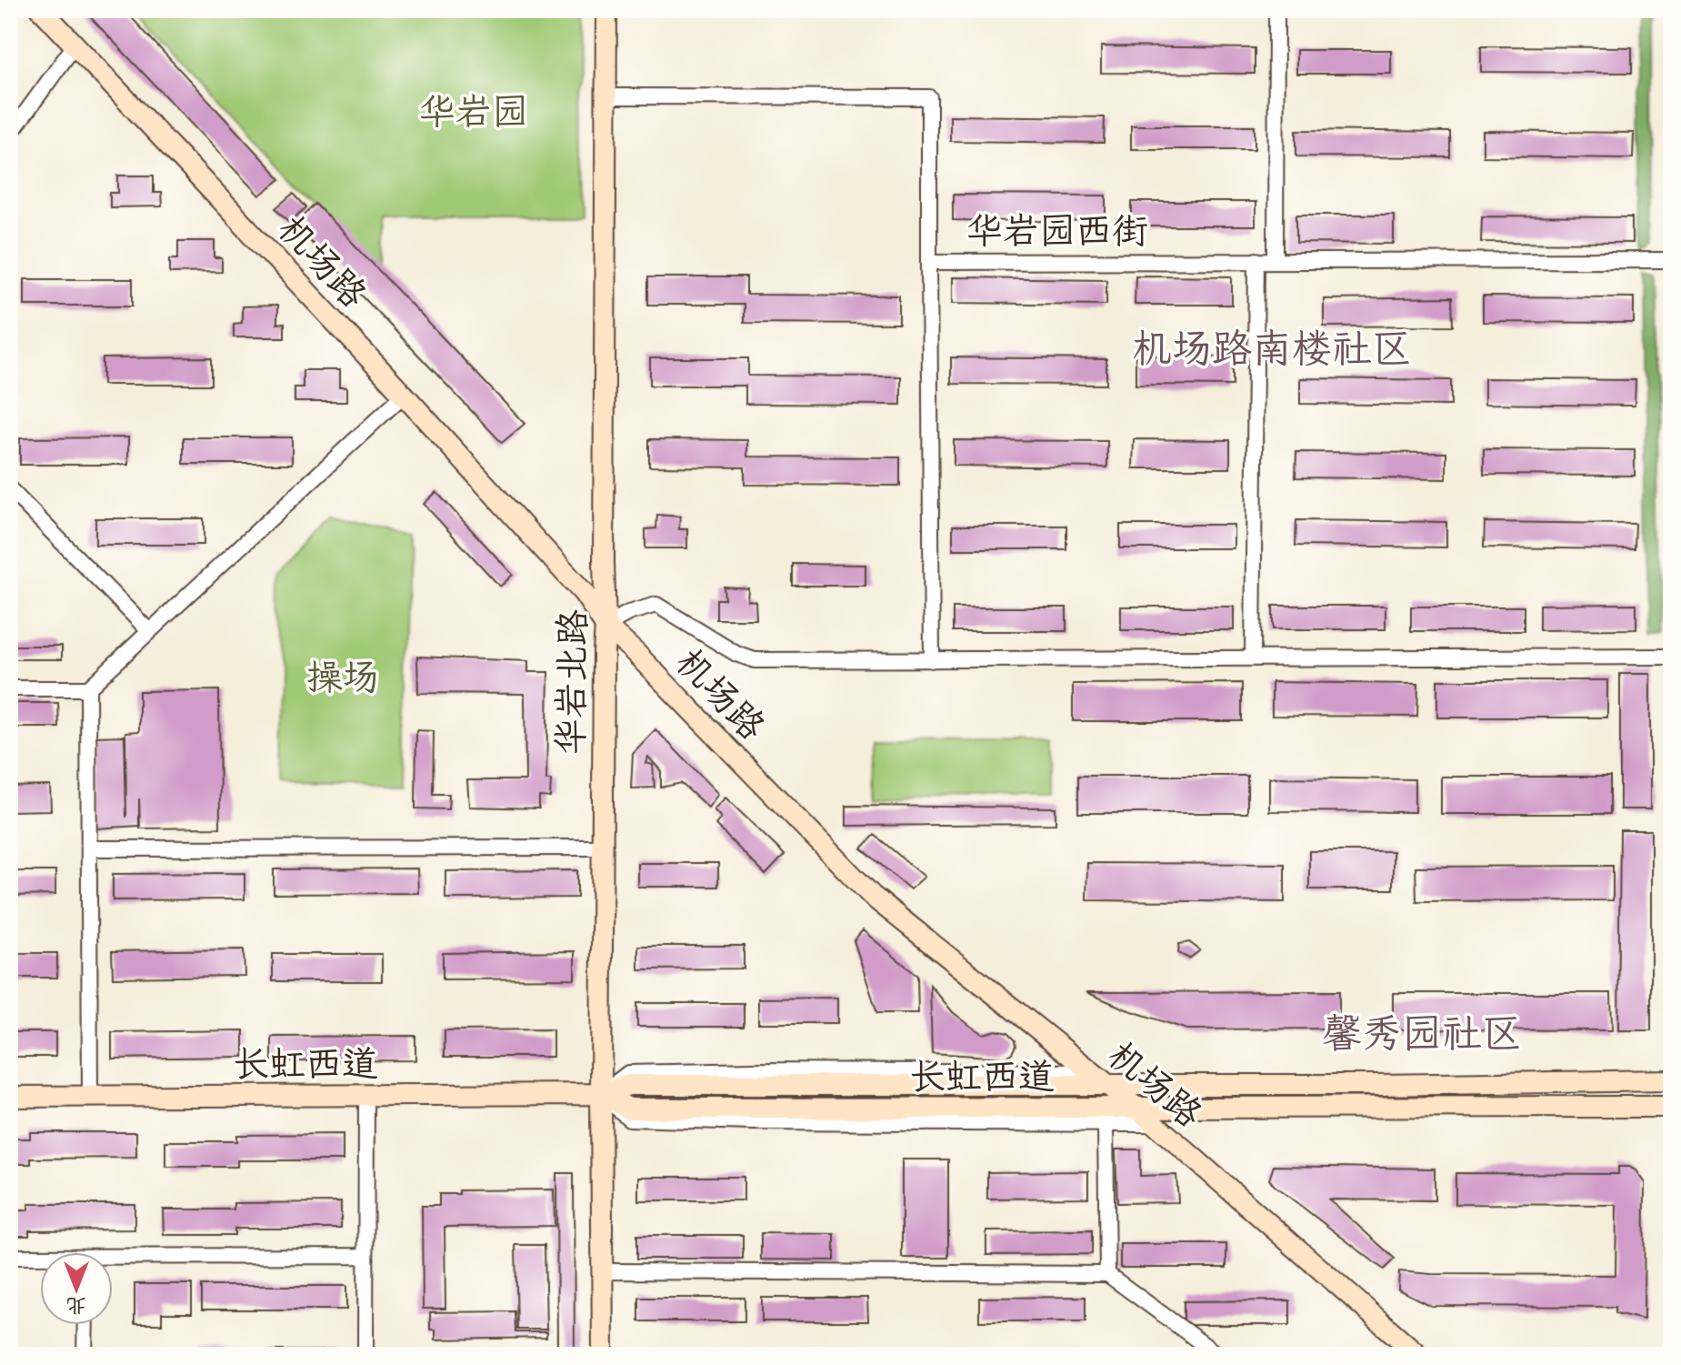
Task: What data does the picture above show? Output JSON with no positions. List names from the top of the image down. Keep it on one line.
{"streets":{"street":["华岩园西街","机场路","华岩北路","长虹西道"]},"crossings":[["华岩园西街","华岩北路"],["机场路","华岩北路"],["机场路","长虹西道"],["华岩北路","长虹西道"]],"districts":["机场路南楼社区","馨秀园社区"],"parks":["华岩园","操场"],"north":"bottom"}
